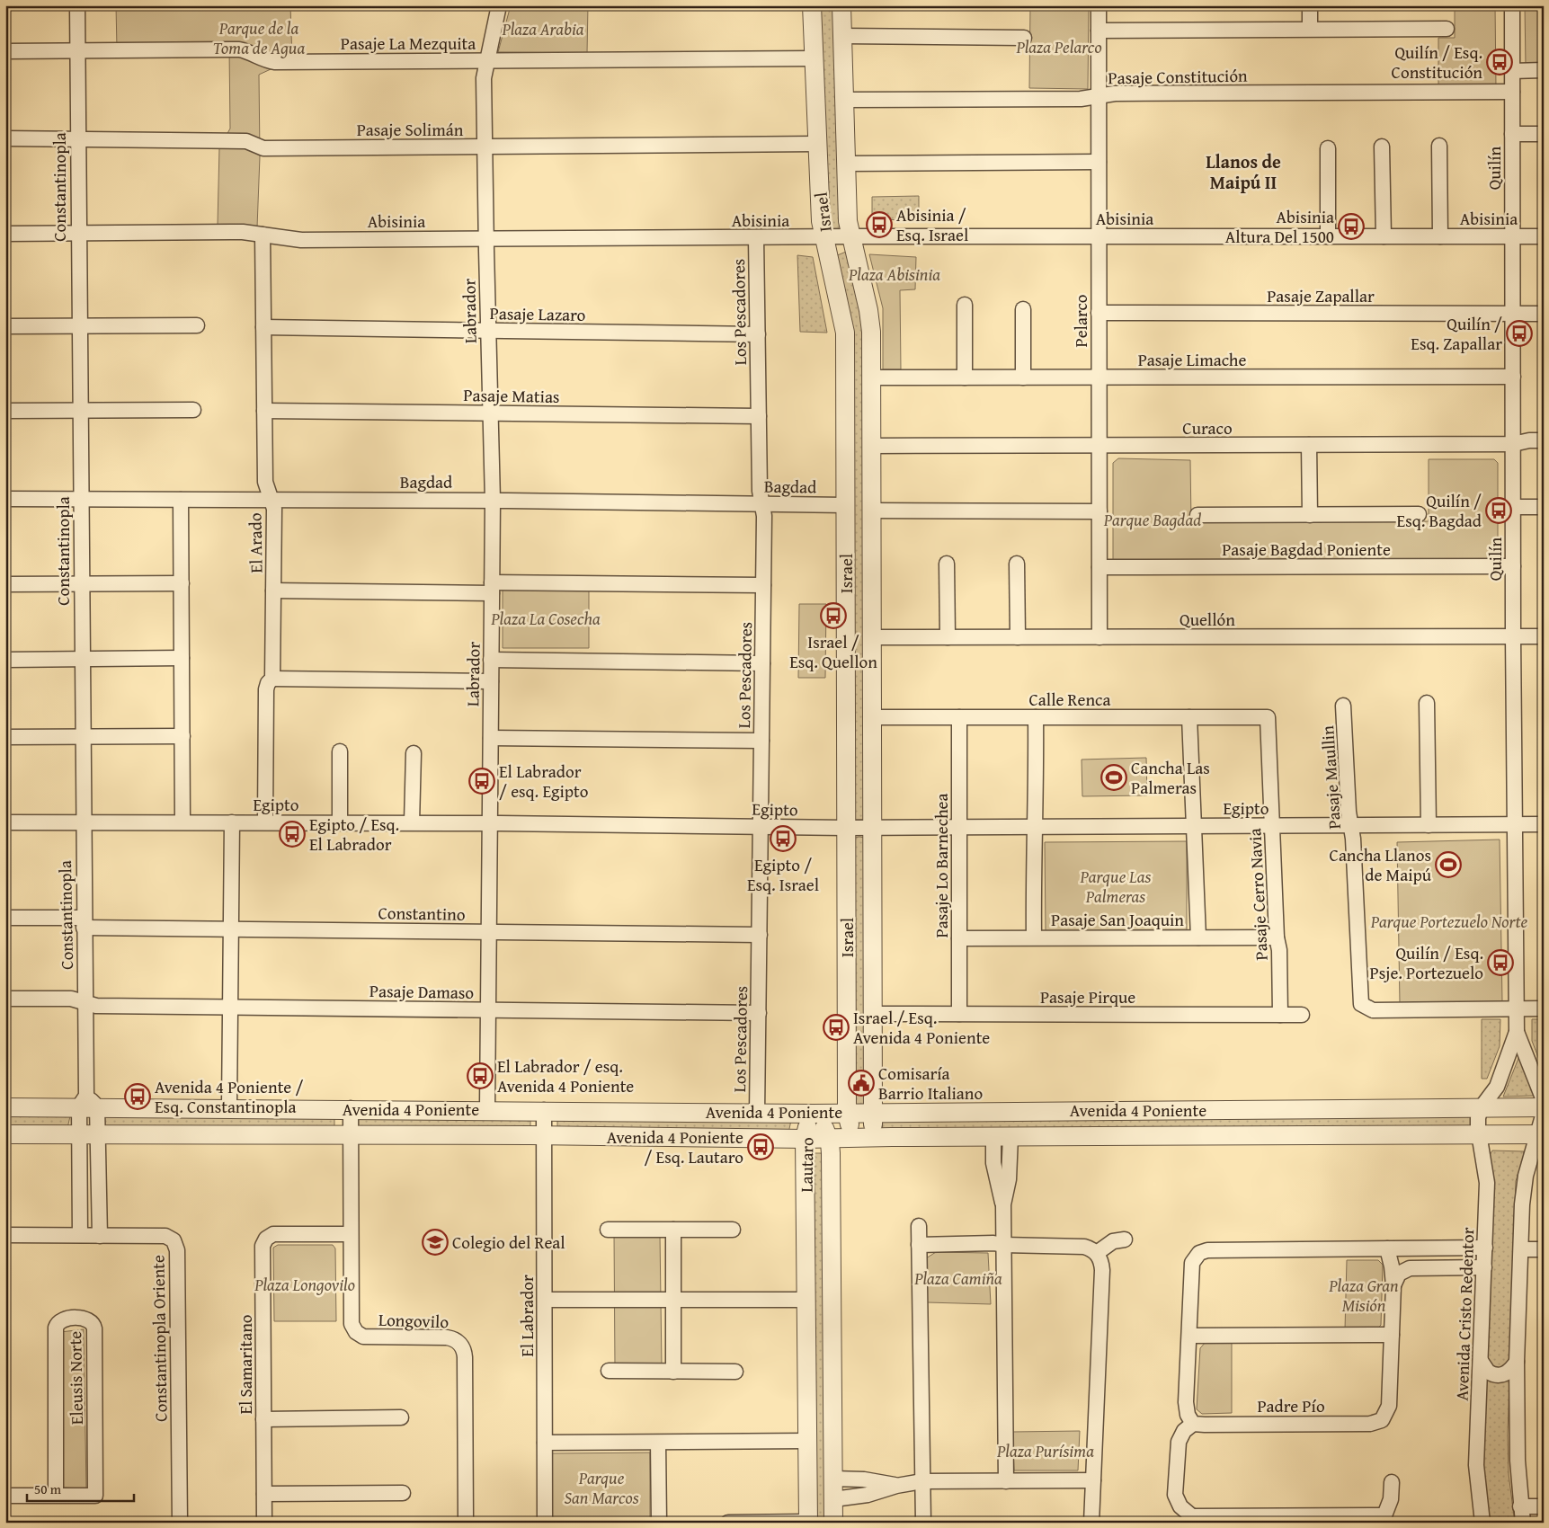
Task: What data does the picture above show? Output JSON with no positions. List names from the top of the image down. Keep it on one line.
{"streets":{"street":["Pasaje La Mezquita","Pasaje Constitución","Pasaje Solimán","Quilín","Constantinopla","Israel","Abisinia","Pasaje Zapallar","Labrador","Los Pescadores","Pasaje Lazaro","Pelarco","Pasaje Limache","Pasaje Matias","Curaco","Bagdad","El Arado","Pasaje Bagdad Poniente","Quellón","Calle Renca","Pasaje Maullin","Egipto","Pasaje Lo Barnechea","Pasaje Cerro Navia","Constantino","Pasaje San Joaquin","Pasaje Damaso","Pasaje Pirque","Avenida 4 Poniente","Lautaro","Avenida Cristo Redentor","El Labrador","Longovilo","Constantinopla Oriente","El Samaritano","Eleusis Norte","Padre Pío"]},"crossings":[["Pasaje La Mezquita","Constantinopla"],["Pasaje La Mezquita","Israel"],["Pasaje La Mezquita","Labrador"],["Pasaje Constitución","Quilín"],["Pasaje Constitución","Israel"],["Pasaje Constitución","Pelarco"],["Pasaje Solimán","Constantinopla"],["Pasaje Solimán","Israel"],["Pasaje Solimán","Labrador"],["Quilín","Abisinia"],["Quilín","Pasaje Zapallar"],["Quilín","Pasaje Limache"],["Quilín","Curaco"],["Quilín","Pasaje Bagdad Poniente"],["Quilín","Quellón"],["Quilín","Pasaje Maullin"],["Quilín","Egipto"],["Quilín","Avenida 4 Poniente"],["Quilín","Avenida Cristo Redentor"],["Constantinopla","Abisinia"],["Constantinopla","Bagdad"],["Constantinopla","Egipto"],["Constantinopla","Constantino"],["Constantinopla","Pasaje Damaso"],["Constantinopla","Avenida 4 Poniente"],["Constantinopla","Constantinopla Oriente"],["Israel","Abisinia"],["Israel","Pasaje Limache"],["Israel","Curaco"],["Israel","Bagdad"],["Israel","Quellón"],["Israel","Calle Renca"],["Israel","Egipto"],["Israel","Pasaje Pirque"],["Israel","Avenida 4 Poniente"],["Abisinia","Labrador"],["Abisinia","Los Pescadores"],["Abisinia","Pelarco"],["Abisinia","El Arado"],["Pasaje Zapallar","Pelarco"],["Labrador","Pasaje Lazaro"],["Labrador","Pasaje Matias"],["Labrador","Bagdad"],["Labrador","Egipto"],["Labrador","Constantino"],["Labrador","Pasaje Damaso"],["Labrador","Avenida 4 Poniente"],["Los Pescadores","Pasaje Lazaro"],["Los Pescadores","Pasaje Matias"],["Los Pescadores","Bagdad"],["Los Pescadores","Egipto"],["Los Pescadores","Constantino"],["Los Pescadores","Pasaje Damaso"],["Los Pescadores","Avenida 4 Poniente"],["Pasaje Lazaro","El Arado"],["Pelarco","Pasaje Limache"],["Pelarco","Curaco"],["Pelarco","Pasaje Bagdad Poniente"],["Pelarco","Quellón"],["Pasaje Matias","El Arado"],["Bagdad","El Arado"],["El Arado","Egipto"],["Calle Renca","Pasaje Lo Barnechea"],["Calle Renca","Pasaje Cerro Navia"],["Pasaje Maullin","Egipto"],["Egipto","Pasaje Lo Barnechea"],["Egipto","Pasaje Cerro Navia"],["Pasaje Lo Barnechea","Pasaje San Joaquin"],["Pasaje Lo Barnechea","Pasaje Pirque"],["Pasaje Cerro Navia","Pasaje San Joaquin"],["Pasaje Cerro Navia","Pasaje Pirque"],["Avenida 4 Poniente","Lautaro"],["Avenida 4 Poniente","Avenida Cristo Redentor"],["Avenida 4 Poniente","El Labrador"],["Avenida 4 Poniente","Longovilo"],["Longovilo","El Samaritano"]],"districts":["Llanos de Maipú II"],"parks":["Parque de la Toma de Agua","Plaza Arabia","Plaza Pelarco","Plaza Abisinia","Parque Bagdad","Plaza La Cosecha","Parque Las Palmeras","Parque Portezuelo Norte","Plaza Camiña","Plaza Longovilo","Plaza Gran Misión","Plaza Purísima","Parque San Marcos"],"places":{"bus stop":["Quilín / Esq. Constitución","Abisinia / Esq. Israel","Abisinia Altura Del 1500","Quilín / Esq. Zapallar","Quilín / Esq. Bagdad","Israel / Esq. Quellon","El Labrador / esq. Egipto","Egipto / Esq. El Labrador","Egipto / Esq. Israel","Quilín / Esq. Psje. Portezuelo","Israel / Esq. Avenida 4 Poniente","El Labrador / esq. Avenida 4 Poniente","Avenida 4 Poniente / Esq. Constantinopla","Avenida 4 Poniente / Esq. Lautaro"],"sports":["Cancha Las Palmeras","Cancha Llanos de Maipú"],"public building":["Comisaría Barrio Italiano"],"school or university":["Colegio del Real"]},"scale_bar":"50 m"}
